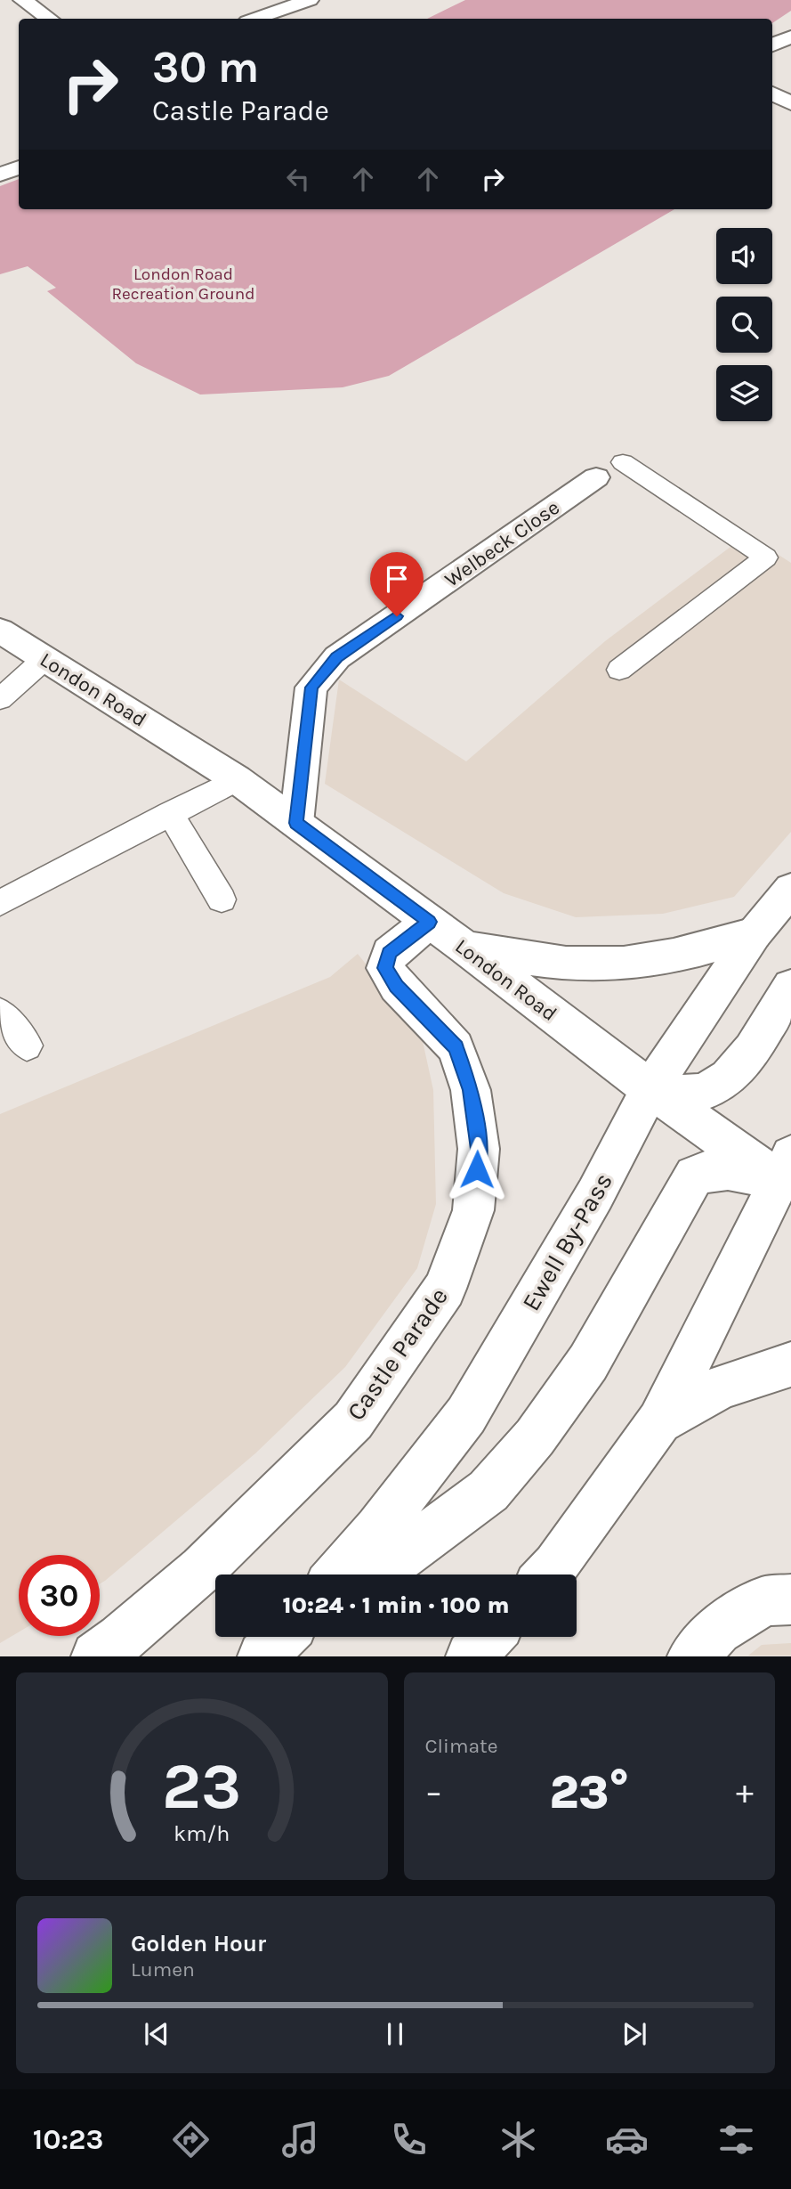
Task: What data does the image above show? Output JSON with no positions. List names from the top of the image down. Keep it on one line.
{"streets":{"main road":["Welbeck Close","London Road","Ewell By-Pass","Castle Parade"]},"crossings":[["Welbeck Close","London Road"],["London Road","Ewell By-Pass"],["London Road","Castle Parade"]],"parks":["London Road Recreation Ground"],"page":{"turn":["30 m","Castle Parade"],"limit":"30","trip":"10:24 · 1 min · 100 m","tile":"Climate","heat":["−","23°","+"],"song":["Golden Hour","Lumen"],"tabs":"10:23","gauge":["23","km/h"]}}
